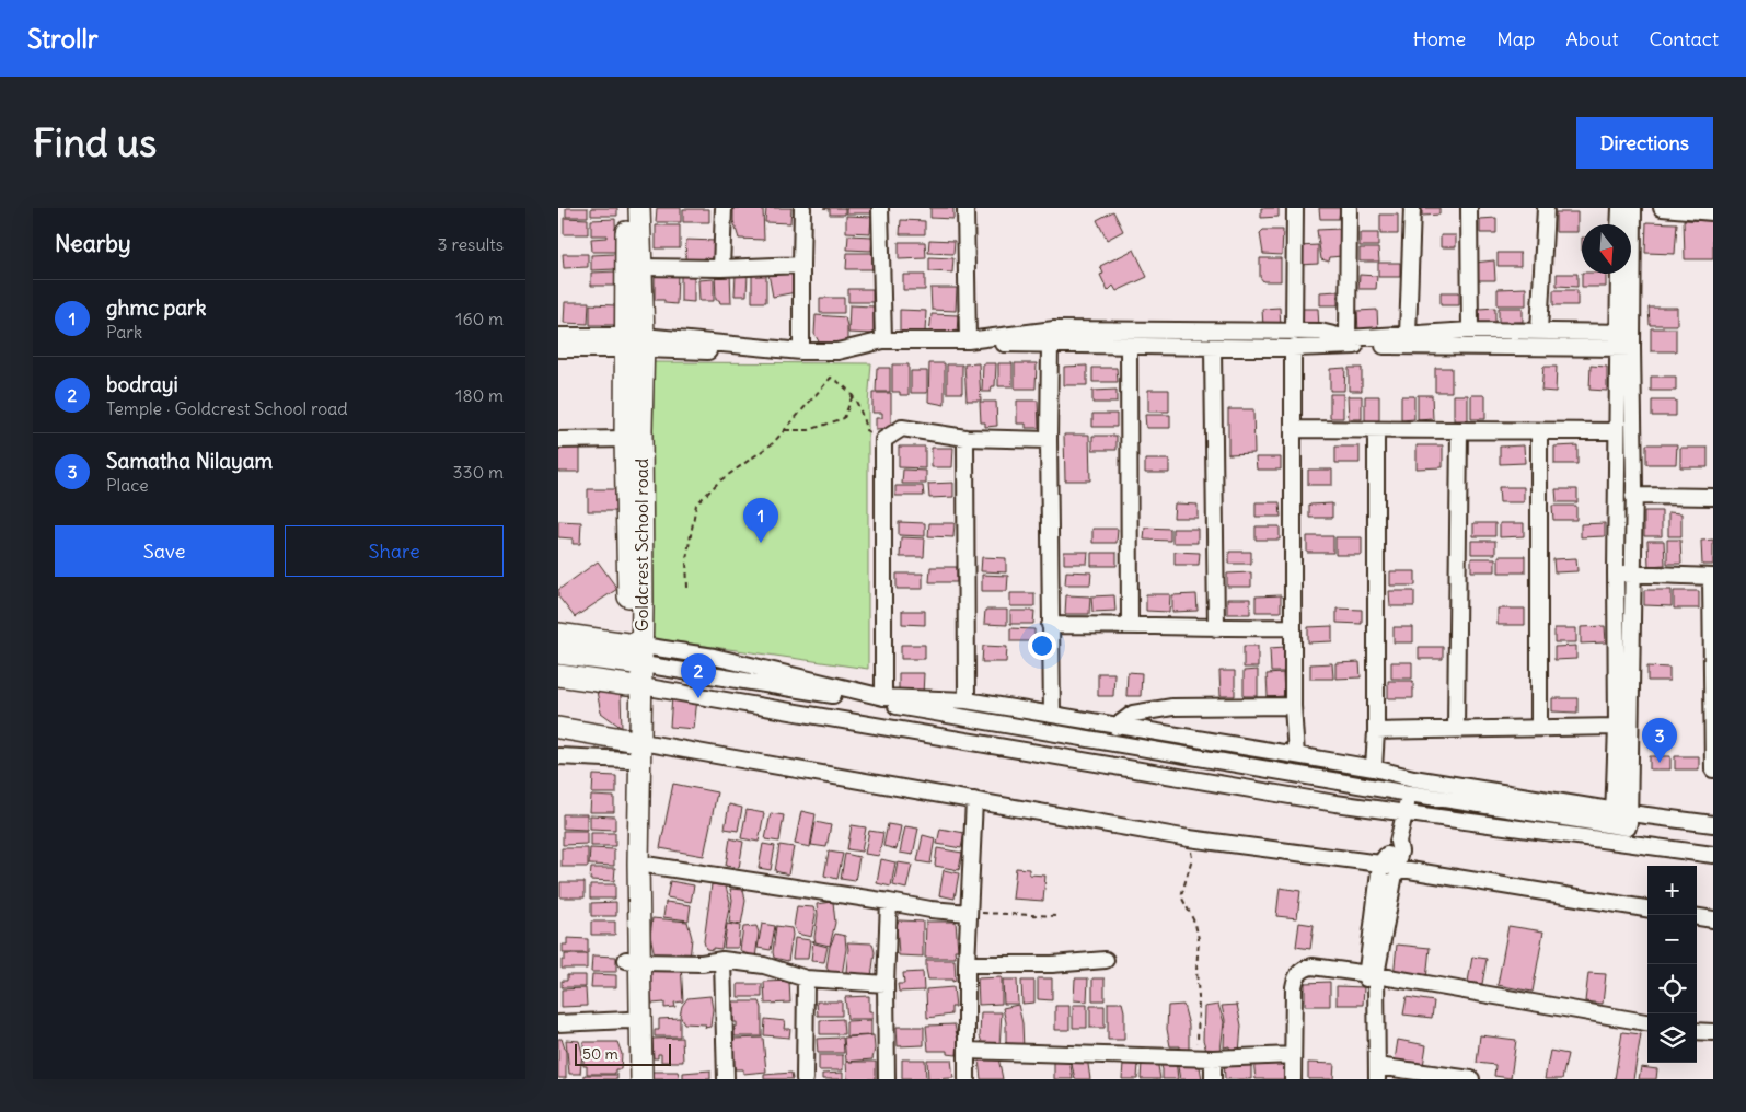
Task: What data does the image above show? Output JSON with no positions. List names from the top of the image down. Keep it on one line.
{"streets":{"street":["Goldcrest School road"]},"scale_bar":"50 m","north":"bottom","page":{"header":"Strollr","nav":["Home","Map","About","Contact"],"buttons":["Directions",["Save","Share"]],"title":"Find us","heading":["Nearby","3 results"],"list":[{"mark":"1","name":"ghmc park","note":"Park","value":"160 m"},{"mark":"2","name":"bodrayi","note":"Temple · Goldcrest School road","value":"180 m"},{"mark":"3","name":"Samatha Nilayam","note":"Place","value":"330 m"}],"pins":["1","2","3"],"map_buttons":["+","−"],"scale":"50 m"}}
